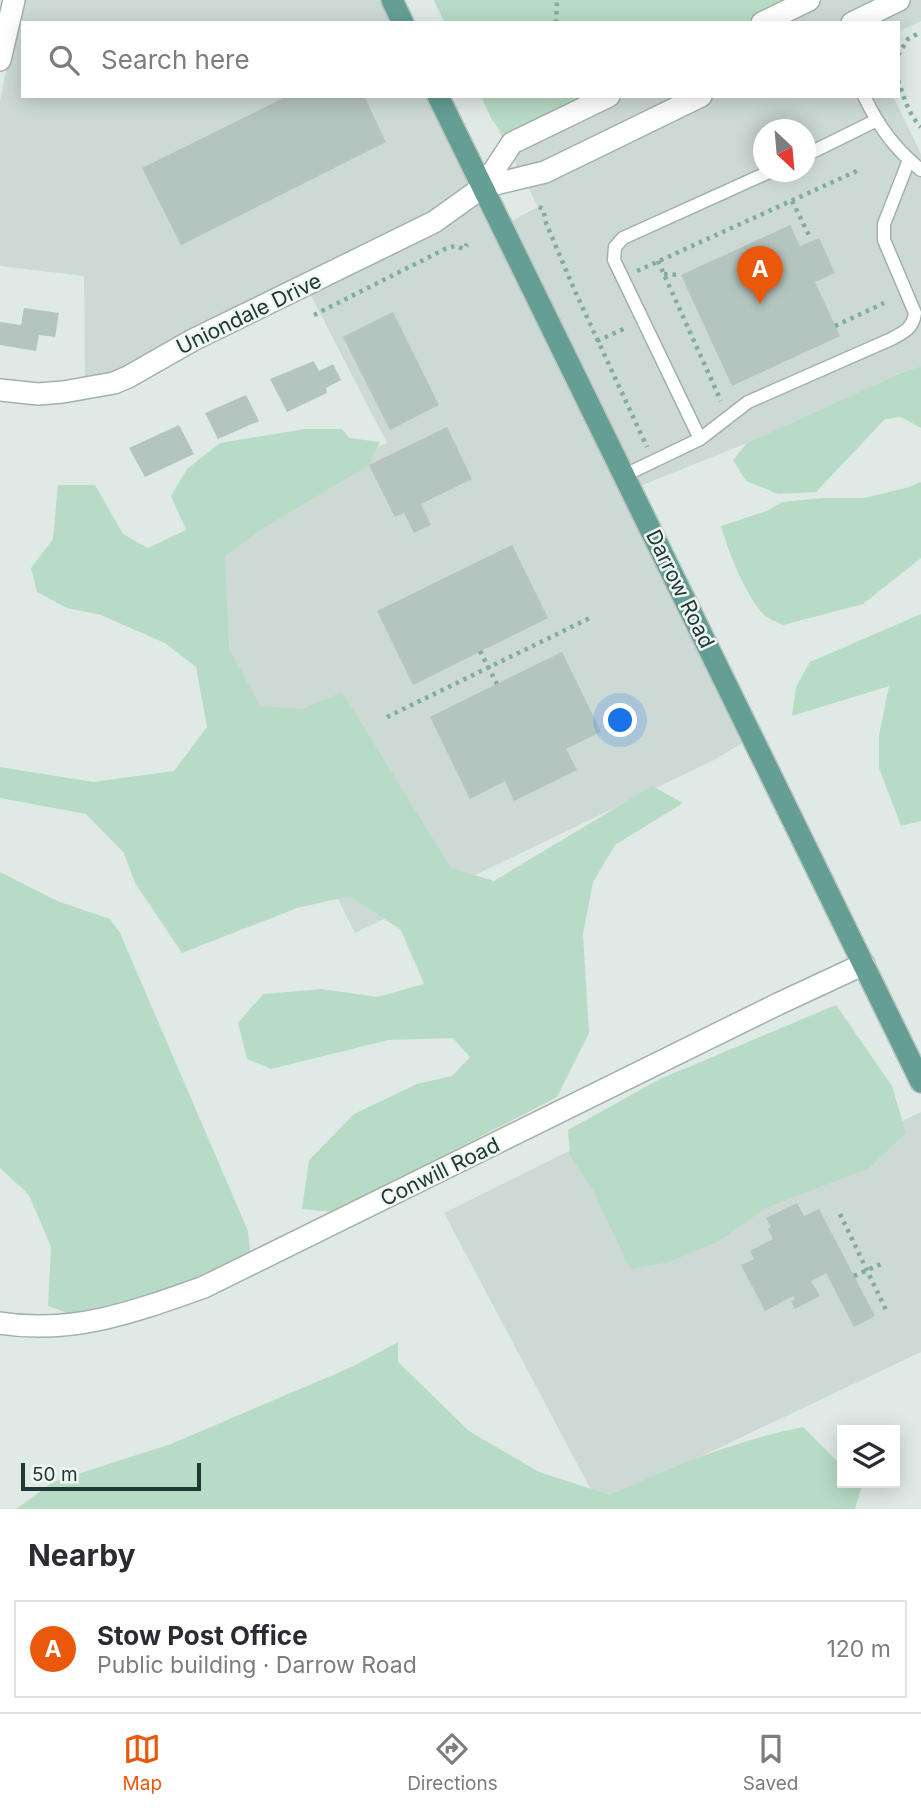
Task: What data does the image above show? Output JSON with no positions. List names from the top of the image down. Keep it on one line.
{"streets":{"main road":["Darrow Road"],"street":["Uniondale Drive","Conwill Road"]},"crossings":[["Uniondale Drive","Darrow Road"],["Darrow Road","Conwill Road"]],"scale_bar":"50 m","north":"bottom right","page":{"search":"Search here","pins":"A","scale":"50 m","heading":"Nearby","list":[{"mark":"A","name":"Stow Post Office","note":"Public building · Darrow Road","value":"120 m"}],"nav":["Map","Directions","Saved"]}}
